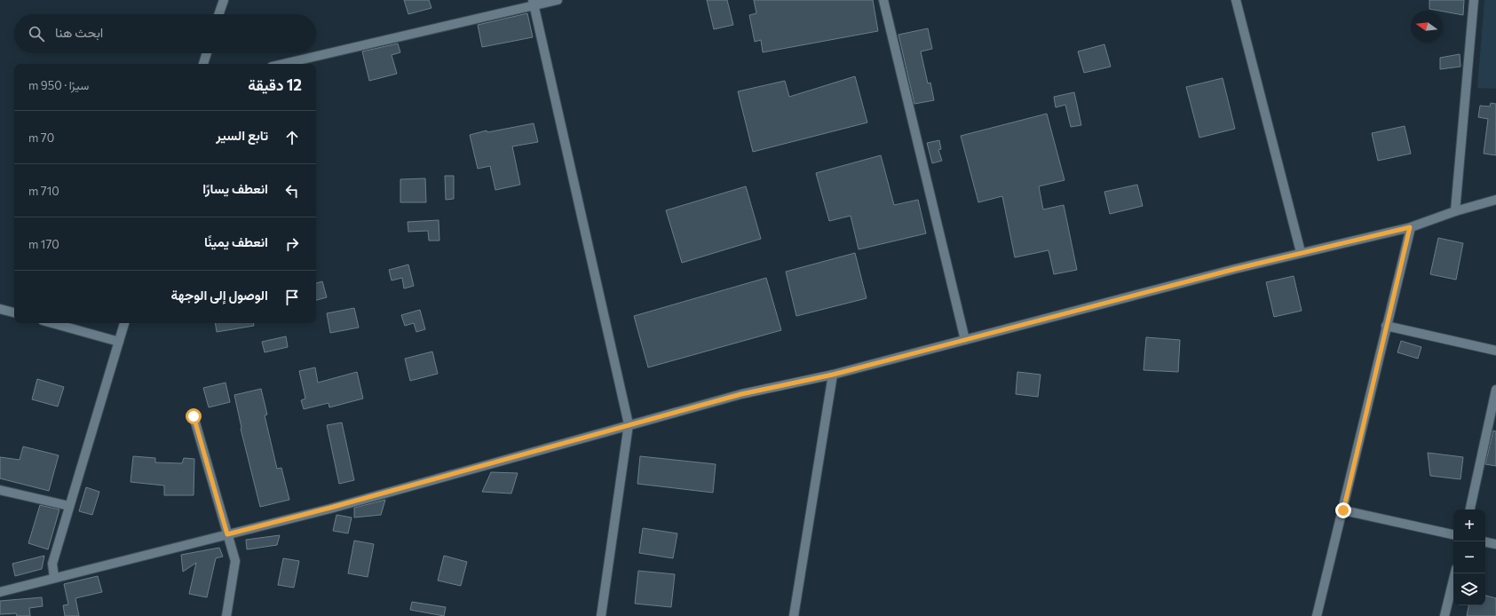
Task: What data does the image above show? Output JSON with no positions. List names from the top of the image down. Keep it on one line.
{"north":"left","page":{"search":"ابحث هنا","heading":["12 دقيقة","سيرًا · 950 m"],"list":[["تابع السير","70 m"],["انعطف يسارًا","710 m"],["انعطف يمينًا","170 m"],"الوصول إلى الوجهة"],"map_buttons":["+","−"]}}
